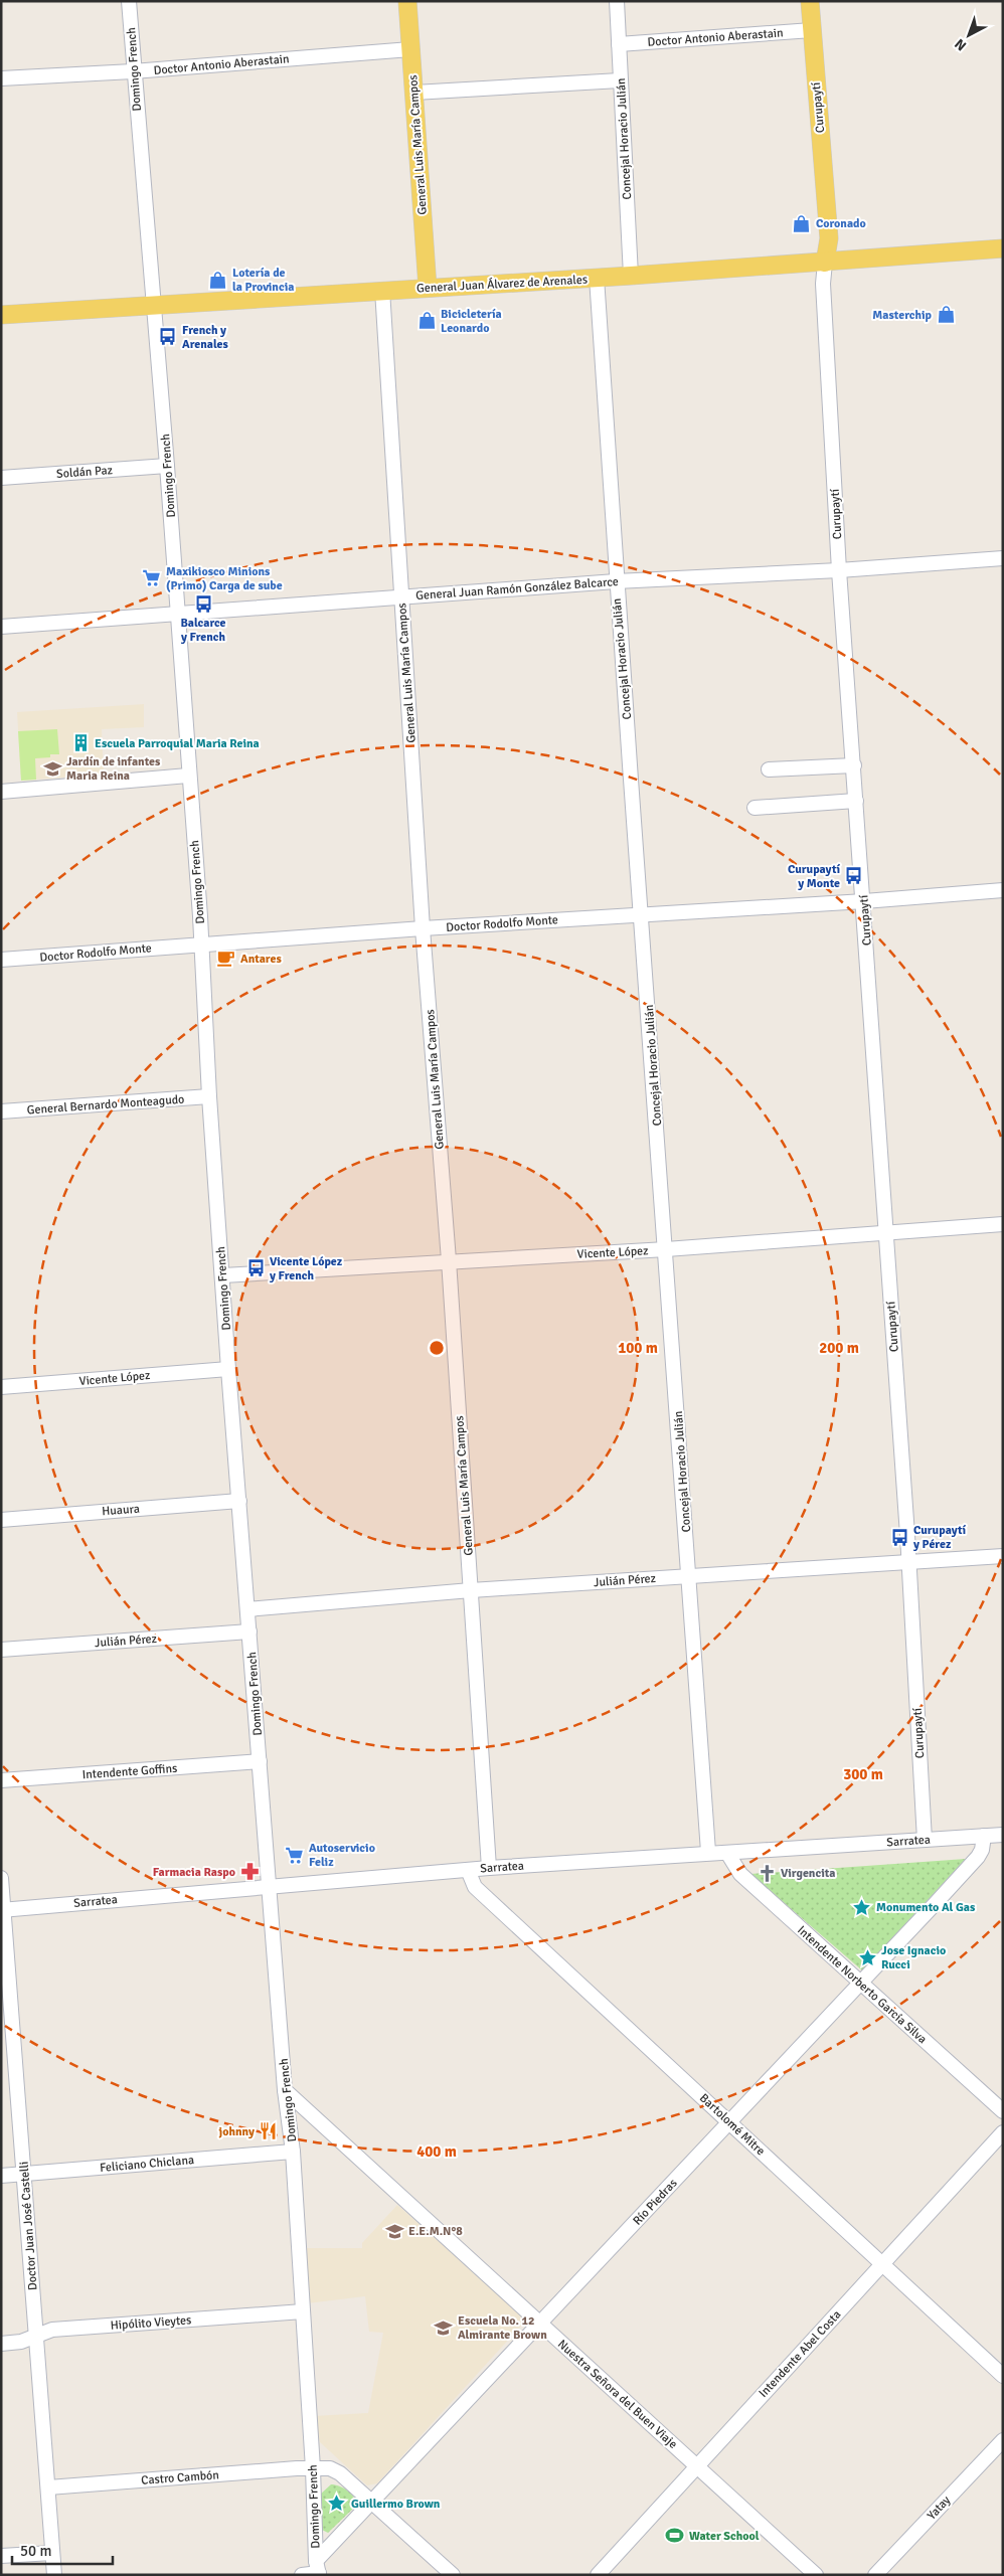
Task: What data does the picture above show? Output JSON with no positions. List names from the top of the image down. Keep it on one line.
{"streets":{"main road":["Curupaytí","General Luis María Campos","General Juan Álvarez de Arenales"],"street":["Doctor Antonio Aberastain","Domingo French","Concejal Horacio Julián","Soldán Paz","General Juan Ramón González Balcarce","Doctor Rodolfo Monte","General Bernardo Monteagudo","Vicente López","Huaura","Julián Pérez","Intendente Goffins","Sarratea","Intendente Norberto García Silva","Bartolomé Mitre","Feliciano Chiclana","Río Piedras","Doctor Juan José Castelli","Hipólito Vieytes","Intendente Abel Costa","Nuestra Señora del Buen Viaje","Castro Cambón","Yatay"]},"crossings":[["Doctor Antonio Aberastain","Domingo French"],["Doctor Antonio Aberastain","Curupaytí"],["Doctor Antonio Aberastain","Concejal Horacio Julián"],["Doctor Antonio Aberastain","General Luis María Campos"],["Domingo French","General Juan Álvarez de Arenales"],["Domingo French","Soldán Paz"],["Domingo French","General Juan Ramón González Balcarce"],["Domingo French","Doctor Rodolfo Monte"],["Domingo French","General Bernardo Monteagudo"],["Domingo French","Vicente López"],["Domingo French","Huaura"],["Domingo French","Julián Pérez"],["Domingo French","Intendente Goffins"],["Domingo French","Sarratea"],["Domingo French","Feliciano Chiclana"],["Domingo French","Río Piedras"],["Domingo French","Hipólito Vieytes"],["Domingo French","Nuestra Señora del Buen Viaje"],["Domingo French","Castro Cambón"],["Curupaytí","General Juan Álvarez de Arenales"],["Curupaytí","General Juan Ramón González Balcarce"],["Curupaytí","Doctor Rodolfo Monte"],["Curupaytí","Vicente López"],["Curupaytí","Julián Pérez"],["Curupaytí","Sarratea"],["Concejal Horacio Julián","General Juan Álvarez de Arenales"],["Concejal Horacio Julián","General Juan Ramón González Balcarce"],["Concejal Horacio Julián","Doctor Rodolfo Monte"],["Concejal Horacio Julián","Vicente López"],["Concejal Horacio Julián","Julián Pérez"],["Concejal Horacio Julián","Sarratea"],["General Luis María Campos","General Juan Álvarez de Arenales"],["General Luis María Campos","General Juan Ramón González Balcarce"],["General Luis María Campos","Doctor Rodolfo Monte"],["General Luis María Campos","Vicente López"],["General Luis María Campos","Julián Pérez"],["General Luis María Campos","Sarratea"],["Sarratea","Intendente Norberto García Silva"],["Sarratea","Bartolomé Mitre"],["Sarratea","Río Piedras"],["Sarratea","Doctor Juan José Castelli"],["Intendente Norberto García Silva","Río Piedras"],["Bartolomé Mitre","Río Piedras"],["Bartolomé Mitre","Intendente Abel Costa"],["Feliciano Chiclana","Doctor Juan José Castelli"],["Río Piedras","Nuestra Señora del Buen Viaje"],["Río Piedras","Castro Cambón"],["Doctor Juan José Castelli","Hipólito Vieytes"],["Doctor Juan José Castelli","Castro Cambón"],["Intendente Abel Costa","Nuestra Señora del Buen Viaje"]],"places":{"shop":["Coronado","Lotería de la Provincia","Masterchip","Bicicletería Leonardo"],"bus stop":["French y Arenales","Balcarce y French","Curupaytí y Monte","Vicente López y French","Curupaytí y Pérez"],"supermarket":["Maxikiosco Minions (Primo) Carga de sube","Autoservicio Feliz"],"building":["Escuela Parroquial Maria Reina"],"school or university":["Jardín de infantes Maria Reina","E.E.M.N°8","Escuela No. 12 Almirante Brown"],"cafe":["Antares"],"pharmacy":["Farmacia Raspo"],"church":["Virgencita"],"place":["Monumento Al Gas","Jose Ignacio Rucci","Guillermo Brown"],"restaurant":["johnny"],"sports":["Water School"]},"scale_bar":"50 m","north":"bottom left","rings":["100 m","200 m","300 m","400 m"]}
